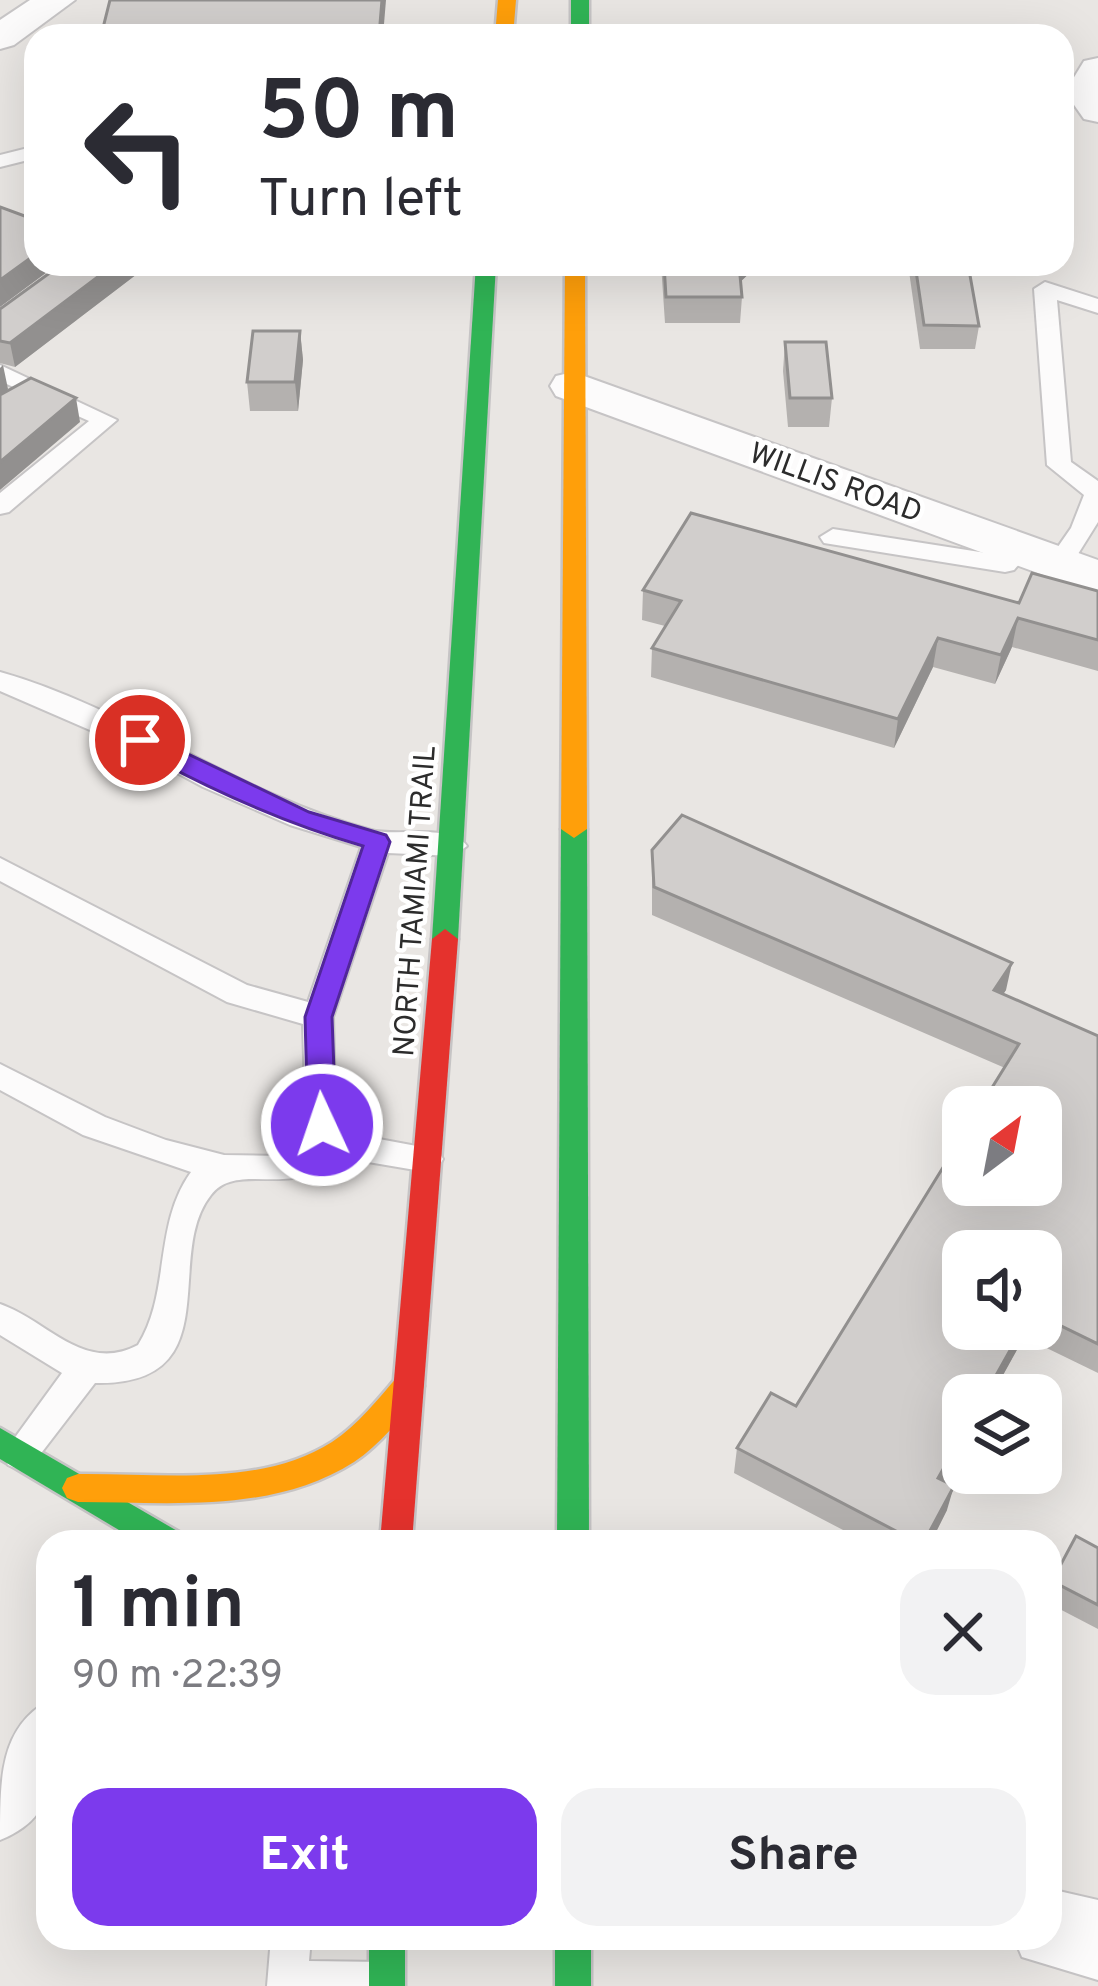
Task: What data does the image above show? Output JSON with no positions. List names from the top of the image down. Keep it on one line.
{"streets":{"main road":["NORTH TAMIAMI TRAIL"],"street":["WILLIS ROAD"]},"north":"top right","page":{"turn":["50 m","Turn left"],"heading":["1 min","90 m · 22:39"],"buttons":["Exit","Share"]}}
